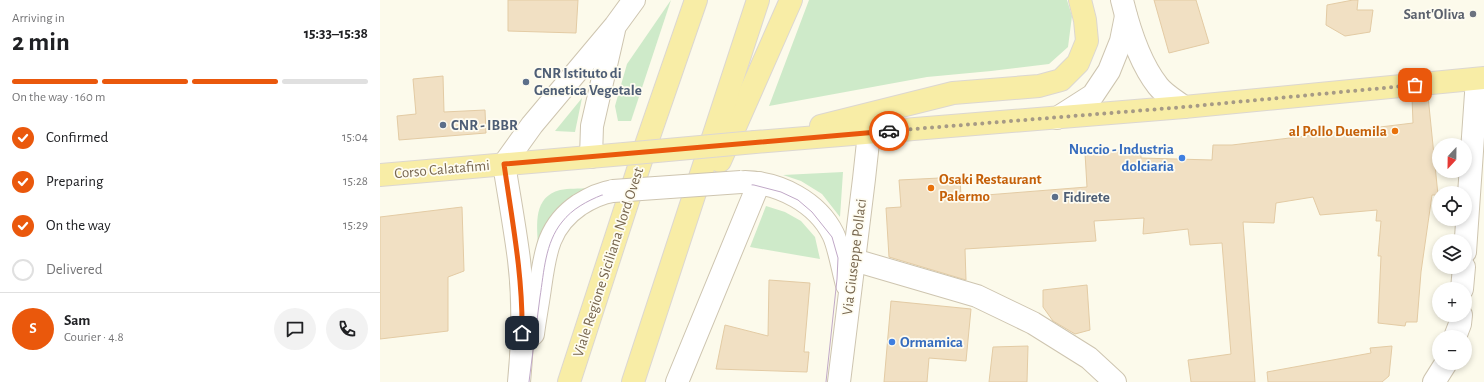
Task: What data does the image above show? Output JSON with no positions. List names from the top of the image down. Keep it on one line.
{"streets":{"main road":["Corso Calatafimi","Viale Regione Siciliana Nord Ovest"],"street":["Via Giuseppe Pollaci"]},"crossings":[["Corso Calatafimi","Via Giuseppe Pollaci"]],"places":["Sant'Oliva","CNR Istituto di Genetica Vegetale","CNR - IBBR","al Pollo Duemila","Nuccio - Industria dolciaria","Osaki Restaurant Palermo","Fidirete","Ormamica"],"north":"bottom","page":{"heading":["2 min","Arriving in","15:33–15:38"],"panel":["Sam","Courier · 4.8"],"bar":"On the way · 160 m","list":[["Confirmed","15:04"],["Preparing","15:28"],["On the way","15:29"],"Delivered"],"map_buttons":["+","−"],"round":"S"}}
